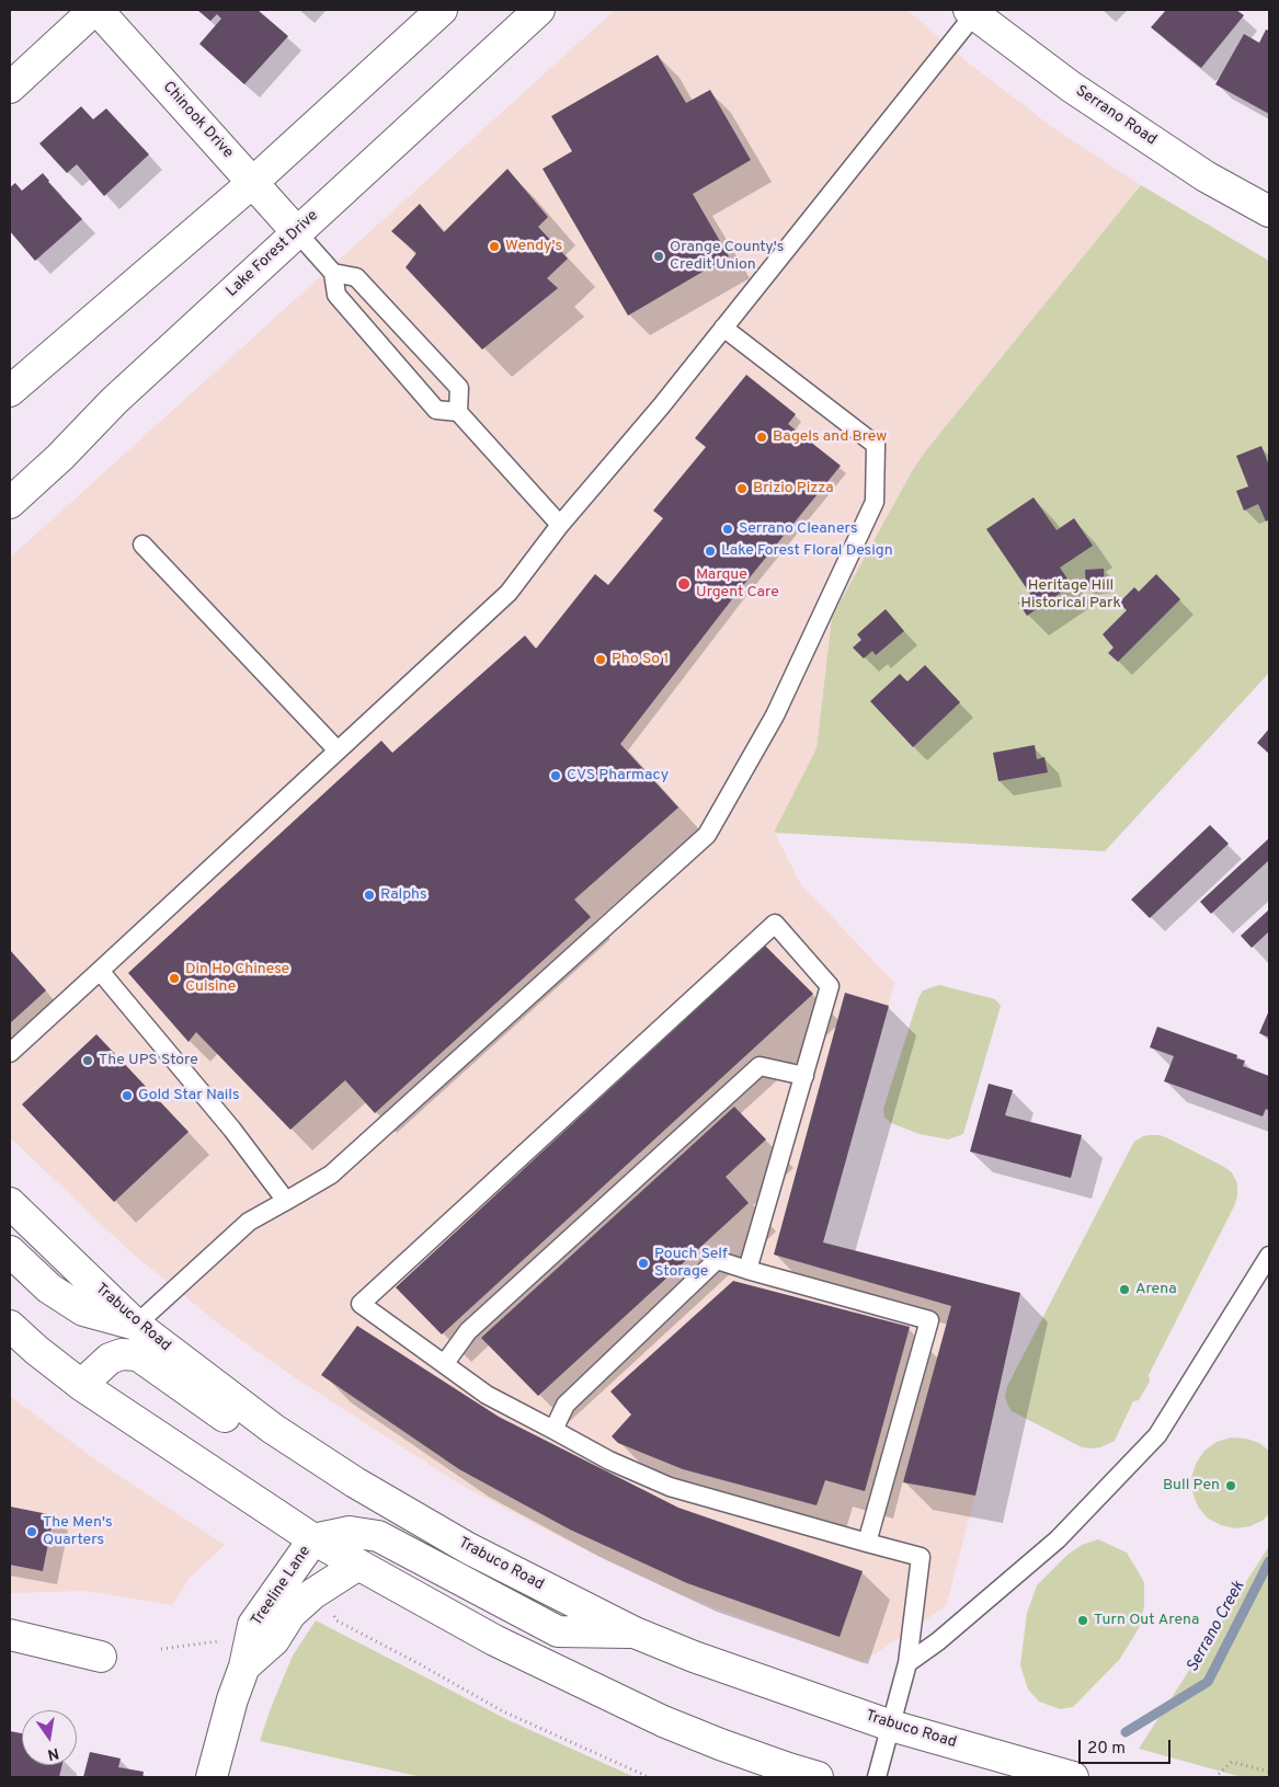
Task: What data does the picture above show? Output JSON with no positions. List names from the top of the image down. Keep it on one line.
{"streets":{"main road":["Serrano Road","Chinook Drive","Lake Forest Drive","Trabuco Road","Treeline Lane"]},"crossings":[["Chinook Drive","Lake Forest Drive"]],"water":["Serrano Creek"],"parks":["Heritage Hill Historical Park"],"places":["Wendy's","Orange County's Credit Union","Bagels and Brew","Brizio Pizza","Serrano Cleaners","Lake Forest Floral Design","Marque Urgent Care","Pho So 1","CVS Pharmacy","Ralphs","Din Ho Chinese Cuisine","The UPS Store","Gold Star Nails","Pouch Self Storage","Arena","Bull Pen","The Men's Quarters","Turn Out Arena"],"scale_bar":"20 m","north":"bottom"}
